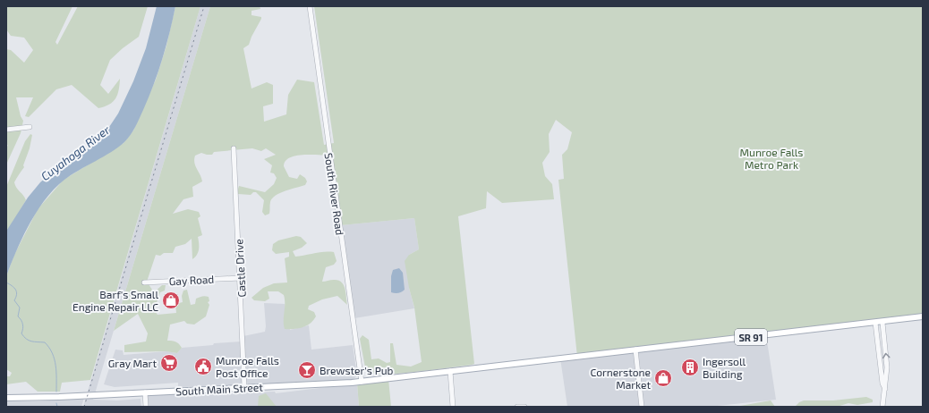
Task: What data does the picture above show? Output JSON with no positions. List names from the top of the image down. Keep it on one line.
{"streets":{"main road":["SR 91","South Main Street"],"street":["South River Road","Castle Drive","Gay Road"]},"crossings":[["South River Road","South Main Street"],["Castle Drive","Gay Road"],["Castle Drive","South Main Street"],["SR 91","South Main Street"]],"water":["Cuyahoga River"],"parks":["Munroe Falls Metro Park"],"places":{"shop":["Barf's Small Engine Repair LLC","Cornerstone Market"],"supermarket":["Gray Mart"],"public building":["Munroe Falls Post Office"],"building":["Ingersoll Building"],"bar":["Brewster's Pub"]}}
